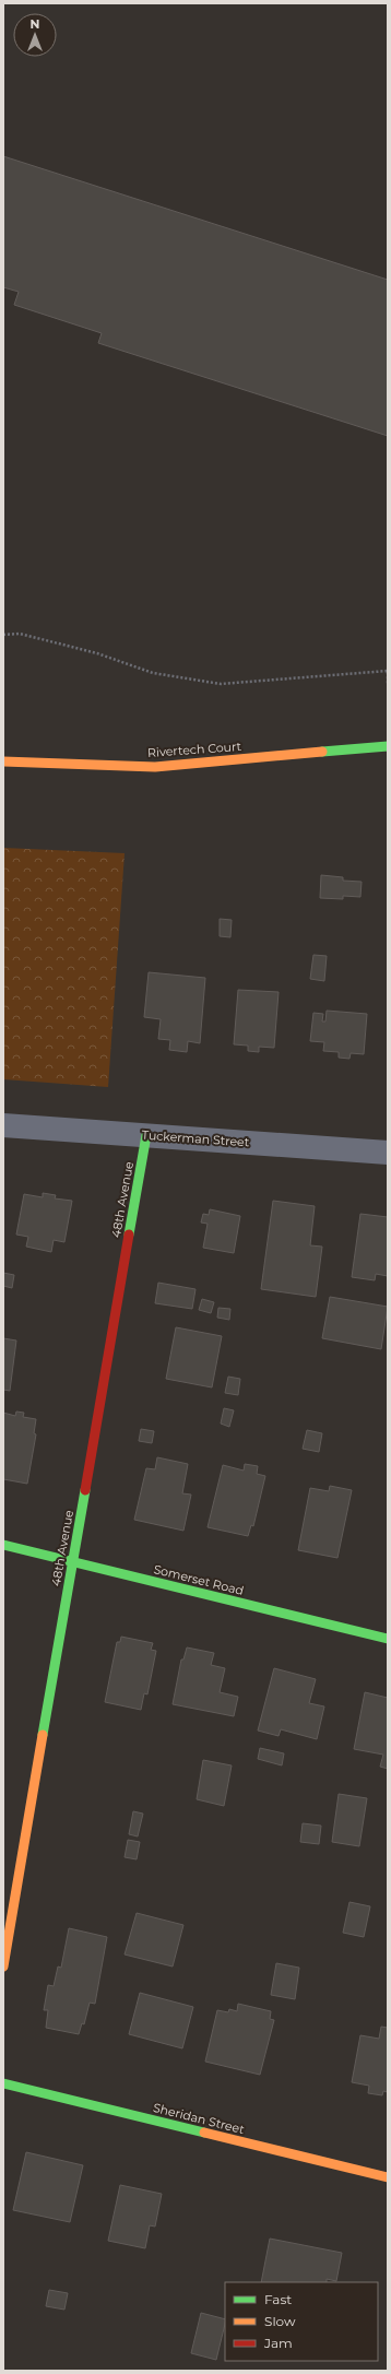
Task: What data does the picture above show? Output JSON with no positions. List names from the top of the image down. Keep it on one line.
{"streets":{"street":["Rivertech Court","Tuckerman Street","48th Avenue","Somerset Road","Sheridan Street"]},"crossings":[["Tuckerman Street","48th Avenue"],["48th Avenue","Somerset Road"]],"legend":["Fast","Slow","Jam"],"north":"top"}
